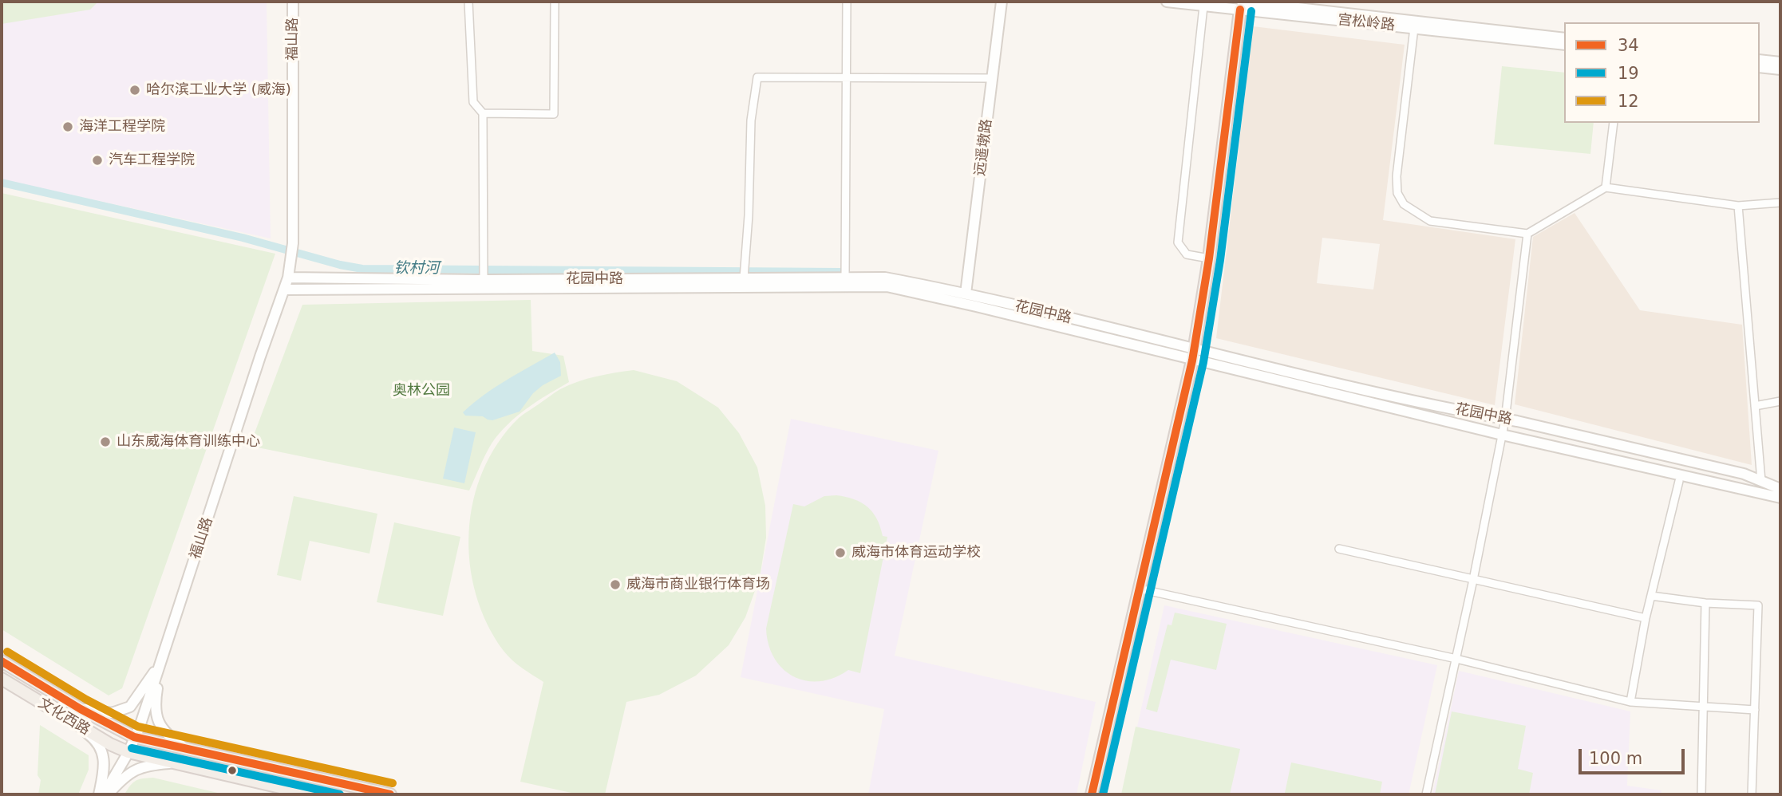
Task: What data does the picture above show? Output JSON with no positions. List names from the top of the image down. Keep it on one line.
{"streets":{"main road":["宫松岭路","福山路","远遥墩路","花园中路","文化西路"]},"crossings":[["福山路","花园中路"],["福山路","文化西路"],["远遥墩路","花园中路"]],"water":["钦村河"],"parks":["奥林公园"],"places":["哈尔滨工业大学 (威海)","海洋工程学院","汽车工程学院","山东威海体育训练中心","威海市体育运动学校","威海市商业银行体育场"],"lines":["transit line 34","transit line 19","transit line 12"],"legend":["34","19","12"],"scale_bar":"100 m"}
